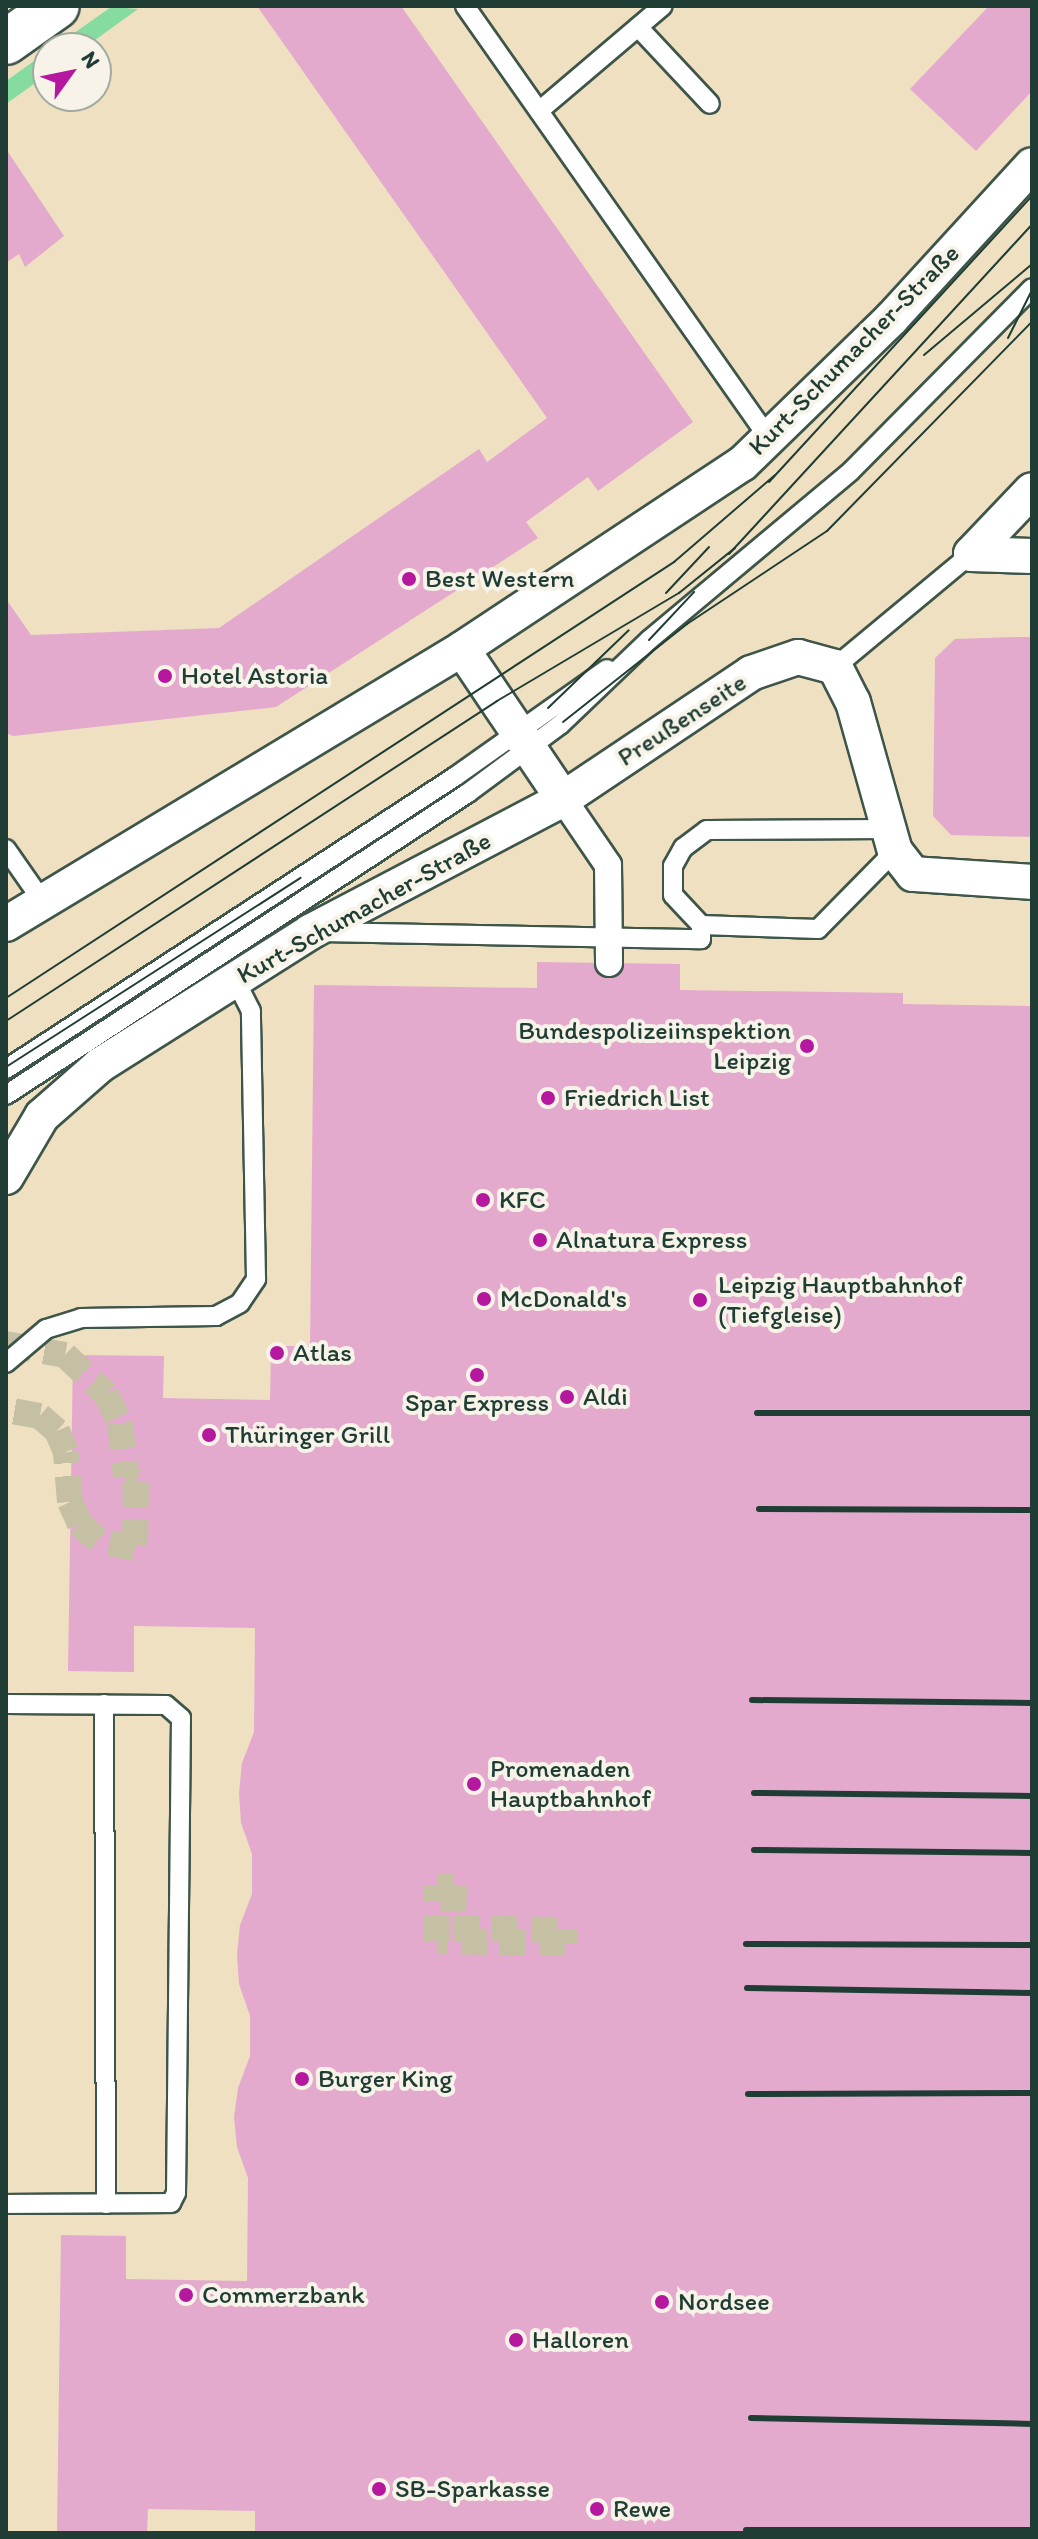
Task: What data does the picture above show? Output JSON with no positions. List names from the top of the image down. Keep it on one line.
{"streets":{"street":["Kurt-Schumacher-Straße","Preußenseite"]},"crossings":[["Kurt-Schumacher-Straße","Preußenseite"]],"places":["Best Western","Hotel Astoria","Bundespolizeiinspektion Leipzig","Friedrich List","KFC","Alnatura Express","McDonald's","Leipzig Hauptbahnhof (Tiefgleise)","Atlas","Spar Express","Aldi","Thüringer Grill","Promenaden Hauptbahnhof","Burger King","Commerzbank","Nordsee","Halloren","SB-Sparkasse","Rewe"],"north":"top right"}
